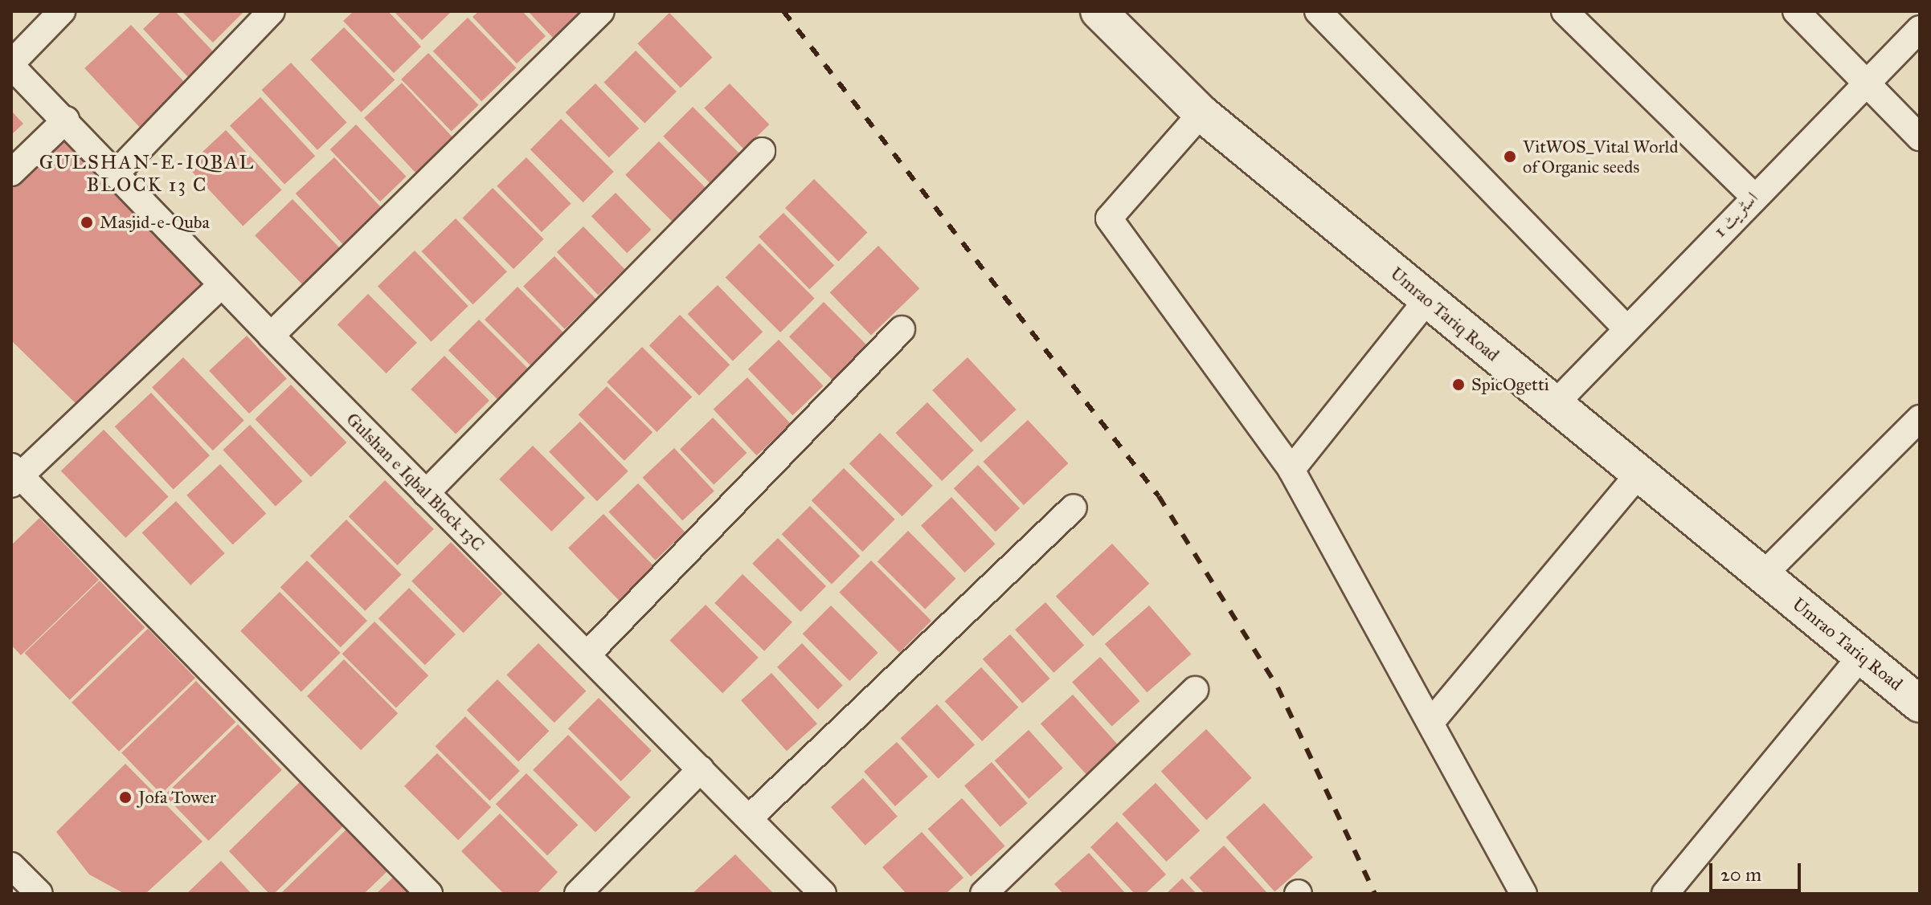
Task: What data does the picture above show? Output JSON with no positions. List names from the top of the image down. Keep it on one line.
{"streets":{"street":["اسٹریٹ 1","Umrao Tariq Road","Gulshan e Iqbal Block 13C"]},"crossings":[["اسٹریٹ 1","Umrao Tariq Road"]],"districts":["GULSHAN-E-IQBAL BLOCK 13 C"],"places":["VitWOS_Vital World of Organic seeds","Masjid-e-Quba","SpicOgetti","Jofa Tower"],"scale_bar":"20 m"}
